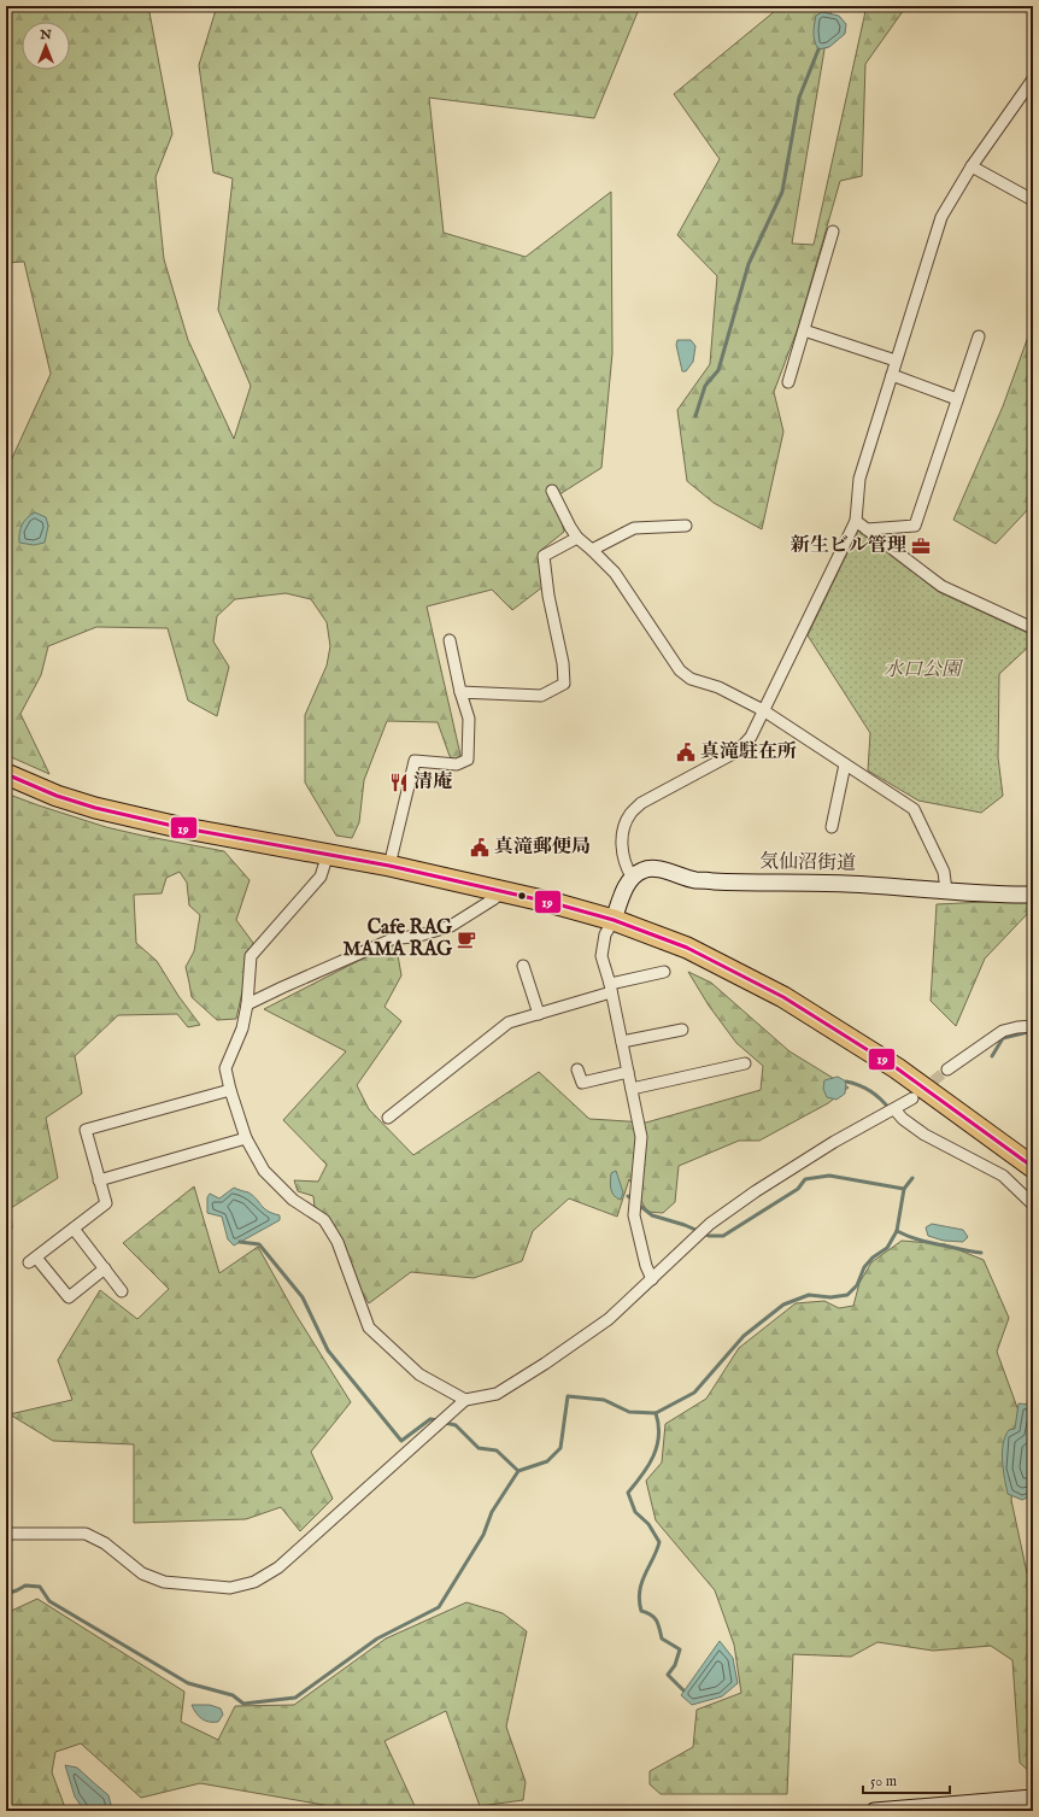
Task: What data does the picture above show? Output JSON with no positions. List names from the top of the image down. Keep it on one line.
{"streets":{"street":["気仙沼街道"]},"parks":["水口公園"],"places":{"office":["新生ビル管理"],"public building":["真滝駐在所","真滝郵便局"],"restaurant":["清庵"],"cafe":["Cafe RAG MAMA RAG"]},"lines":["transit line 19"],"scale_bar":"50 m","north":"top"}
